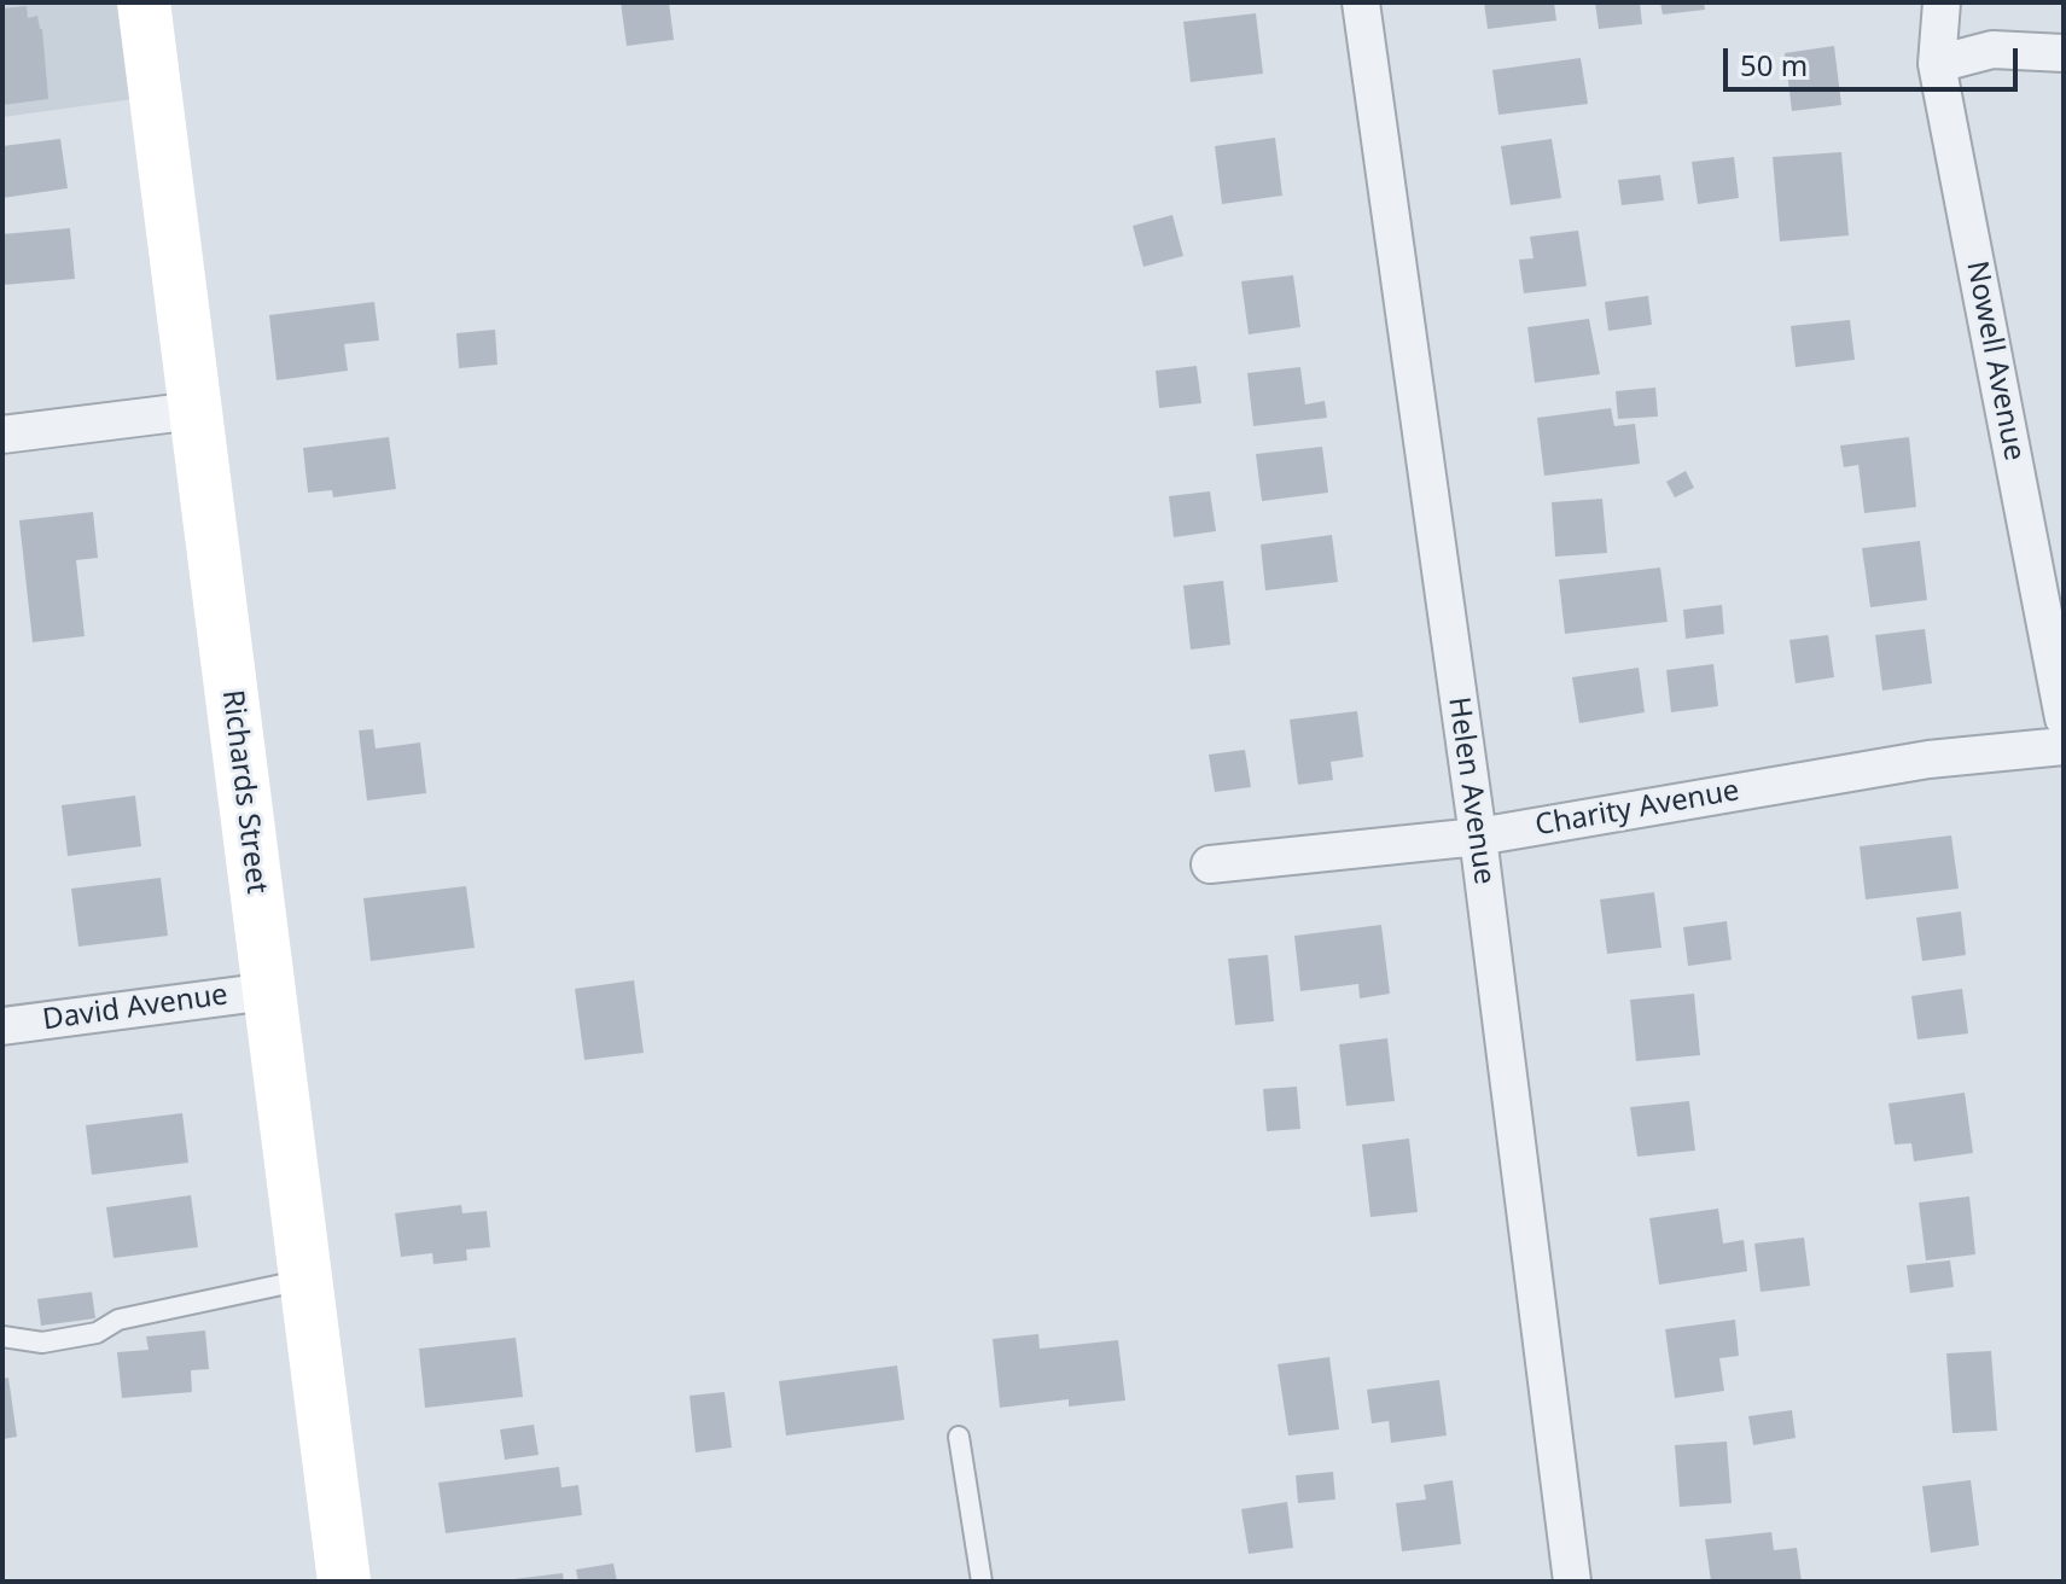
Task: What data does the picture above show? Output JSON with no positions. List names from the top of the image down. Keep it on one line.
{"streets":{"street":["Nowell Avenue","Helen Avenue","Richards Street","Charity Avenue","David Avenue"]},"crossings":[["Helen Avenue","Charity Avenue"],["Richards Street","David Avenue"]],"scale_bar":"50 m"}
